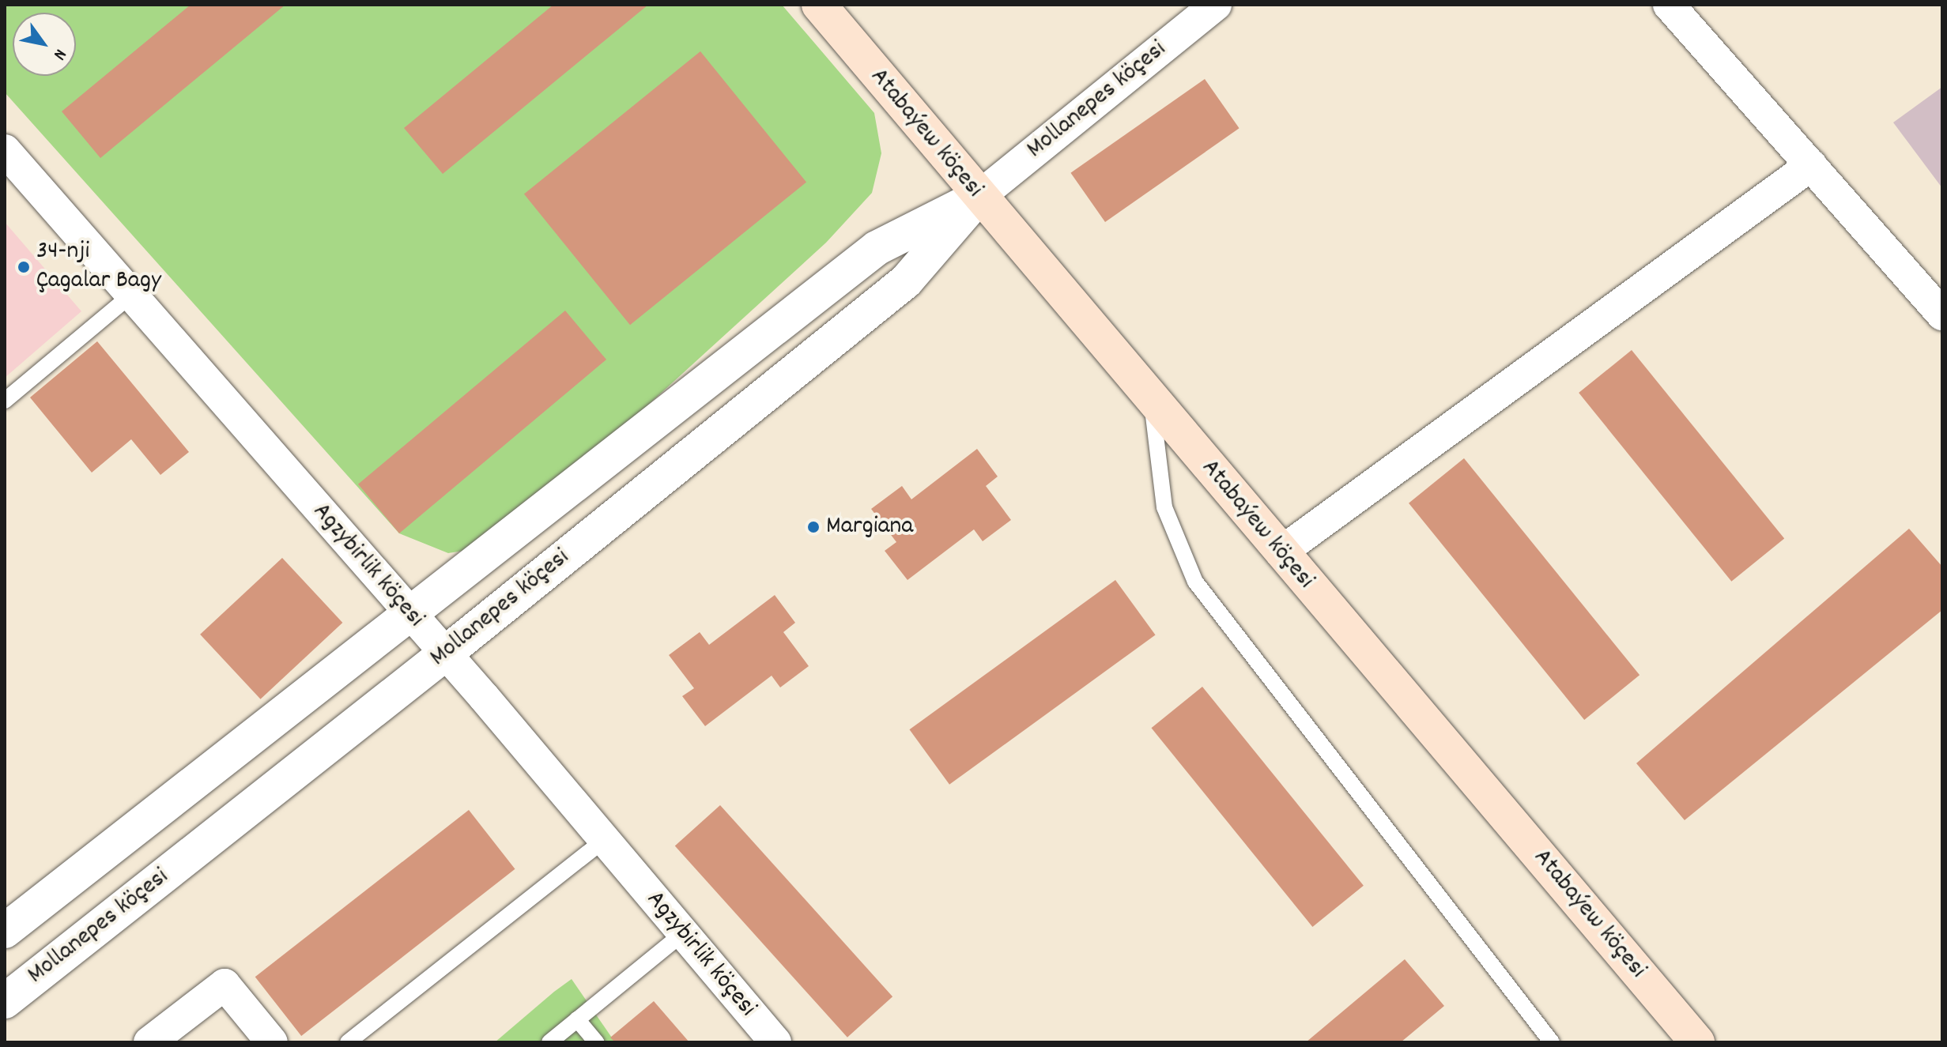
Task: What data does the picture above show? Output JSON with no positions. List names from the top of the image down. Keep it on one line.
{"streets":{"main road":["Atabaýew köçesi"],"street":["Mollanepes köçesi","Agzybirlik köçesi"]},"crossings":[["Mollanepes köçesi","Atabaýew köçesi"],["Mollanepes köçesi","Agzybirlik köçesi"]],"places":["34-nji Çagalar Bagy","Margiana"],"north":"bottom right"}
